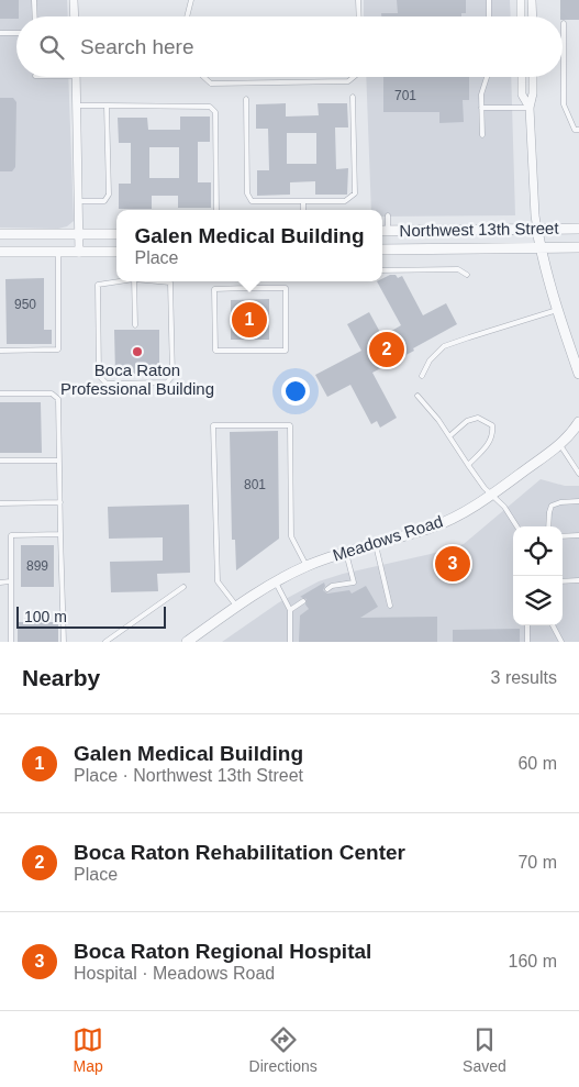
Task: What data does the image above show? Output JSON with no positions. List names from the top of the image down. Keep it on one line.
{"streets":{"street":["Northwest 13th Street","Meadows Road"]},"places":["Boca Raton Professional Building"],"house_numbers":["701","950","801","899"],"scale_bar":"100 m","page":{"search":"Search here","popup":["Galen Medical Building","Place"],"pins":["1","2","3"],"scale":"100 m","heading":["Nearby","3 results"],"list":[{"mark":"1","name":"Galen Medical Building","note":"Place · Northwest 13th Street","value":"60 m"},{"mark":"2","name":"Boca Raton Rehabilitation Center","note":"Place","value":"70 m"},{"mark":"3","name":"Boca Raton Regional Hospital","note":"Hospital · Meadows Road","value":"160 m"}],"nav":["Map","Directions","Saved"]}}
